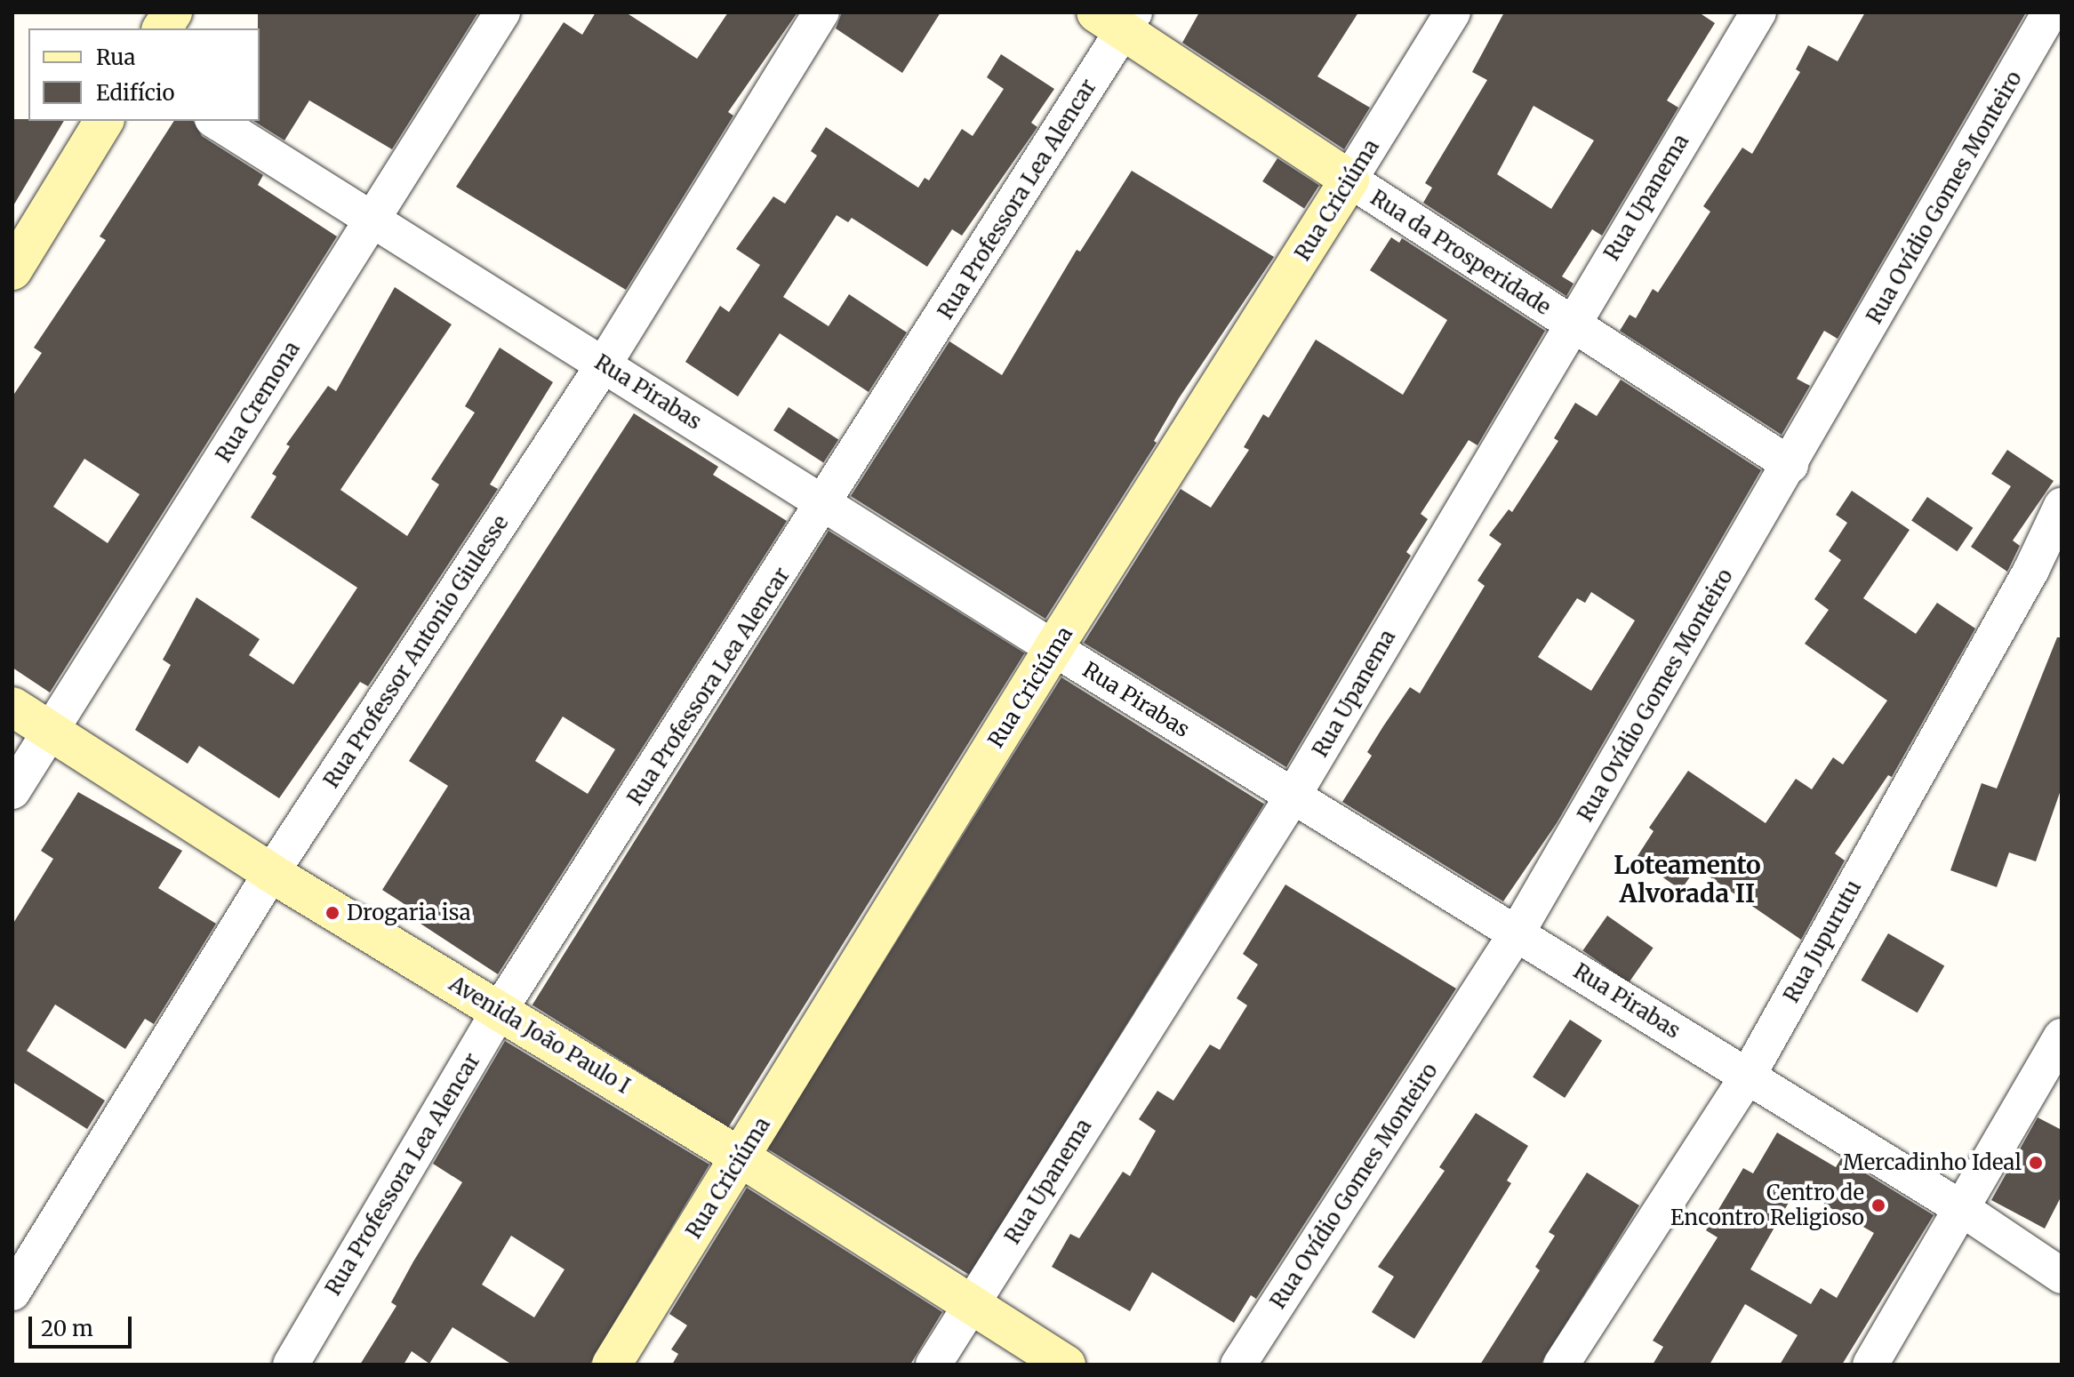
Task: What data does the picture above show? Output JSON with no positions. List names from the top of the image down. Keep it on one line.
{"streets":{"street":["Rua Upanema","Rua Ovídio Gomes Monteiro","Rua Professora Lea Alencar","Rua Criciúma","Rua da Prosperidade","Rua Pirabas","Rua Cremona","Rua Professor Antonio Giulesse","Rua Jupurutu","Avenida João Paulo I"]},"crossings":[["Rua Upanema","Rua da Prosperidade"],["Rua Upanema","Rua Pirabas"],["Rua Upanema","Avenida João Paulo I"],["Rua Ovídio Gomes Monteiro","Rua da Prosperidade"],["Rua Ovídio Gomes Monteiro","Rua Pirabas"],["Rua Professora Lea Alencar","Rua da Prosperidade"],["Rua Professora Lea Alencar","Rua Pirabas"],["Rua Professora Lea Alencar","Avenida João Paulo I"],["Rua Criciúma","Rua da Prosperidade"],["Rua Criciúma","Rua Pirabas"],["Rua Criciúma","Avenida João Paulo I"],["Rua Pirabas","Rua Cremona"],["Rua Pirabas","Rua Professor Antonio Giulesse"],["Rua Pirabas","Rua Jupurutu"],["Rua Cremona","Avenida João Paulo I"],["Rua Professor Antonio Giulesse","Avenida João Paulo I"]],"districts":["Loteamento Alvorada II"],"places":["Drogaria isa","Mercadinho Ideal","Centro de Encontro Religioso"],"legend":["Rua","Edifício"],"scale_bar":"20 m"}
